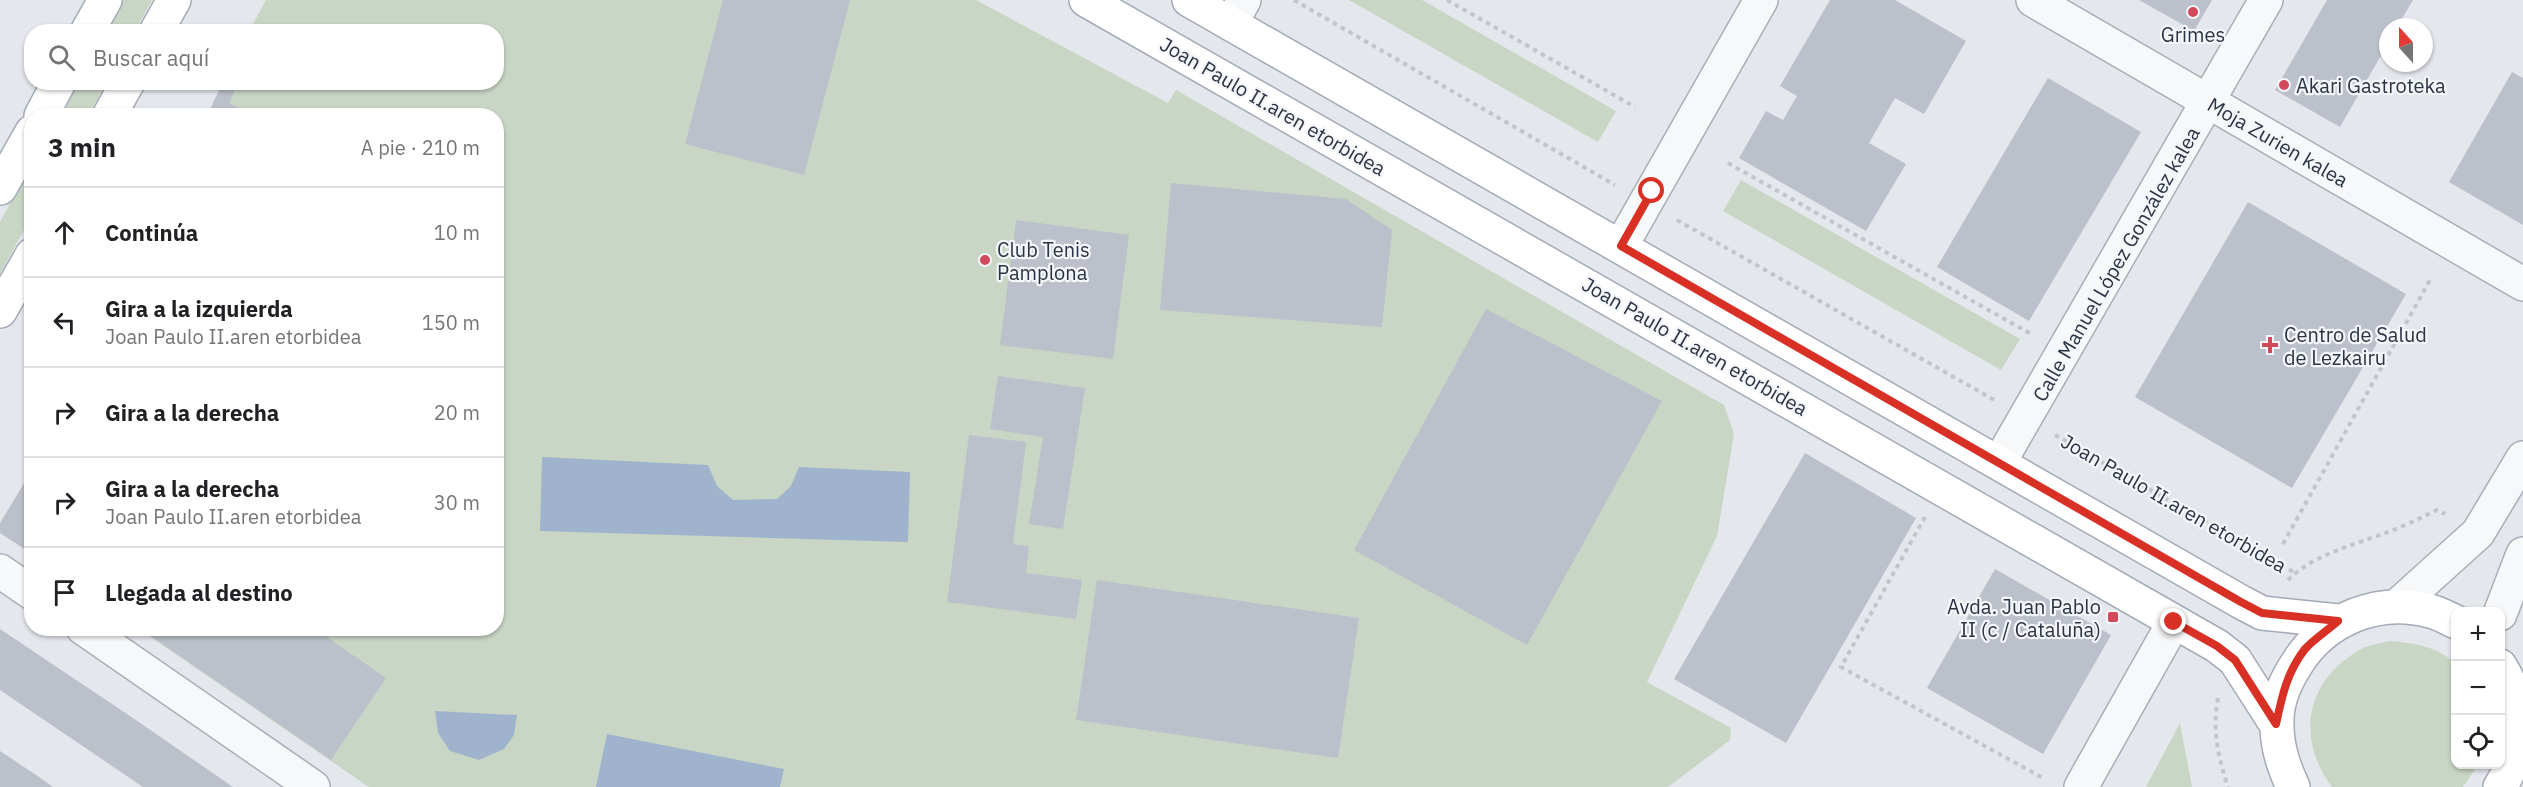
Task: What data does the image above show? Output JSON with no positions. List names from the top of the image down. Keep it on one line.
{"streets":{"main road":["Joan Paulo II.aren etorbidea"],"street":["Moja Zurien kalea","Calle Manuel López González kalea"]},"crossings":[["Moja Zurien kalea","Calle Manuel López González kalea"]],"places":{"other":["Grimes","Akari Gastroteka","Club Tenis Pamplona"],"health":["Centro de Salud de Lezkairu"],"transit":["Avda. Juan Pablo II (c / Cataluña)"]},"north":"top","page":{"search":"Buscar aquí","heading":["3 min","A pie · 210 m"],"list":[["Continúa","10 m"],["Gira a la izquierda","Joan Paulo II.aren etorbidea","150 m"],["Gira a la derecha","20 m"],["Gira a la derecha","Joan Paulo II.aren etorbidea","30 m"],"Llegada al destino"],"map_buttons":["+","−"]}}
